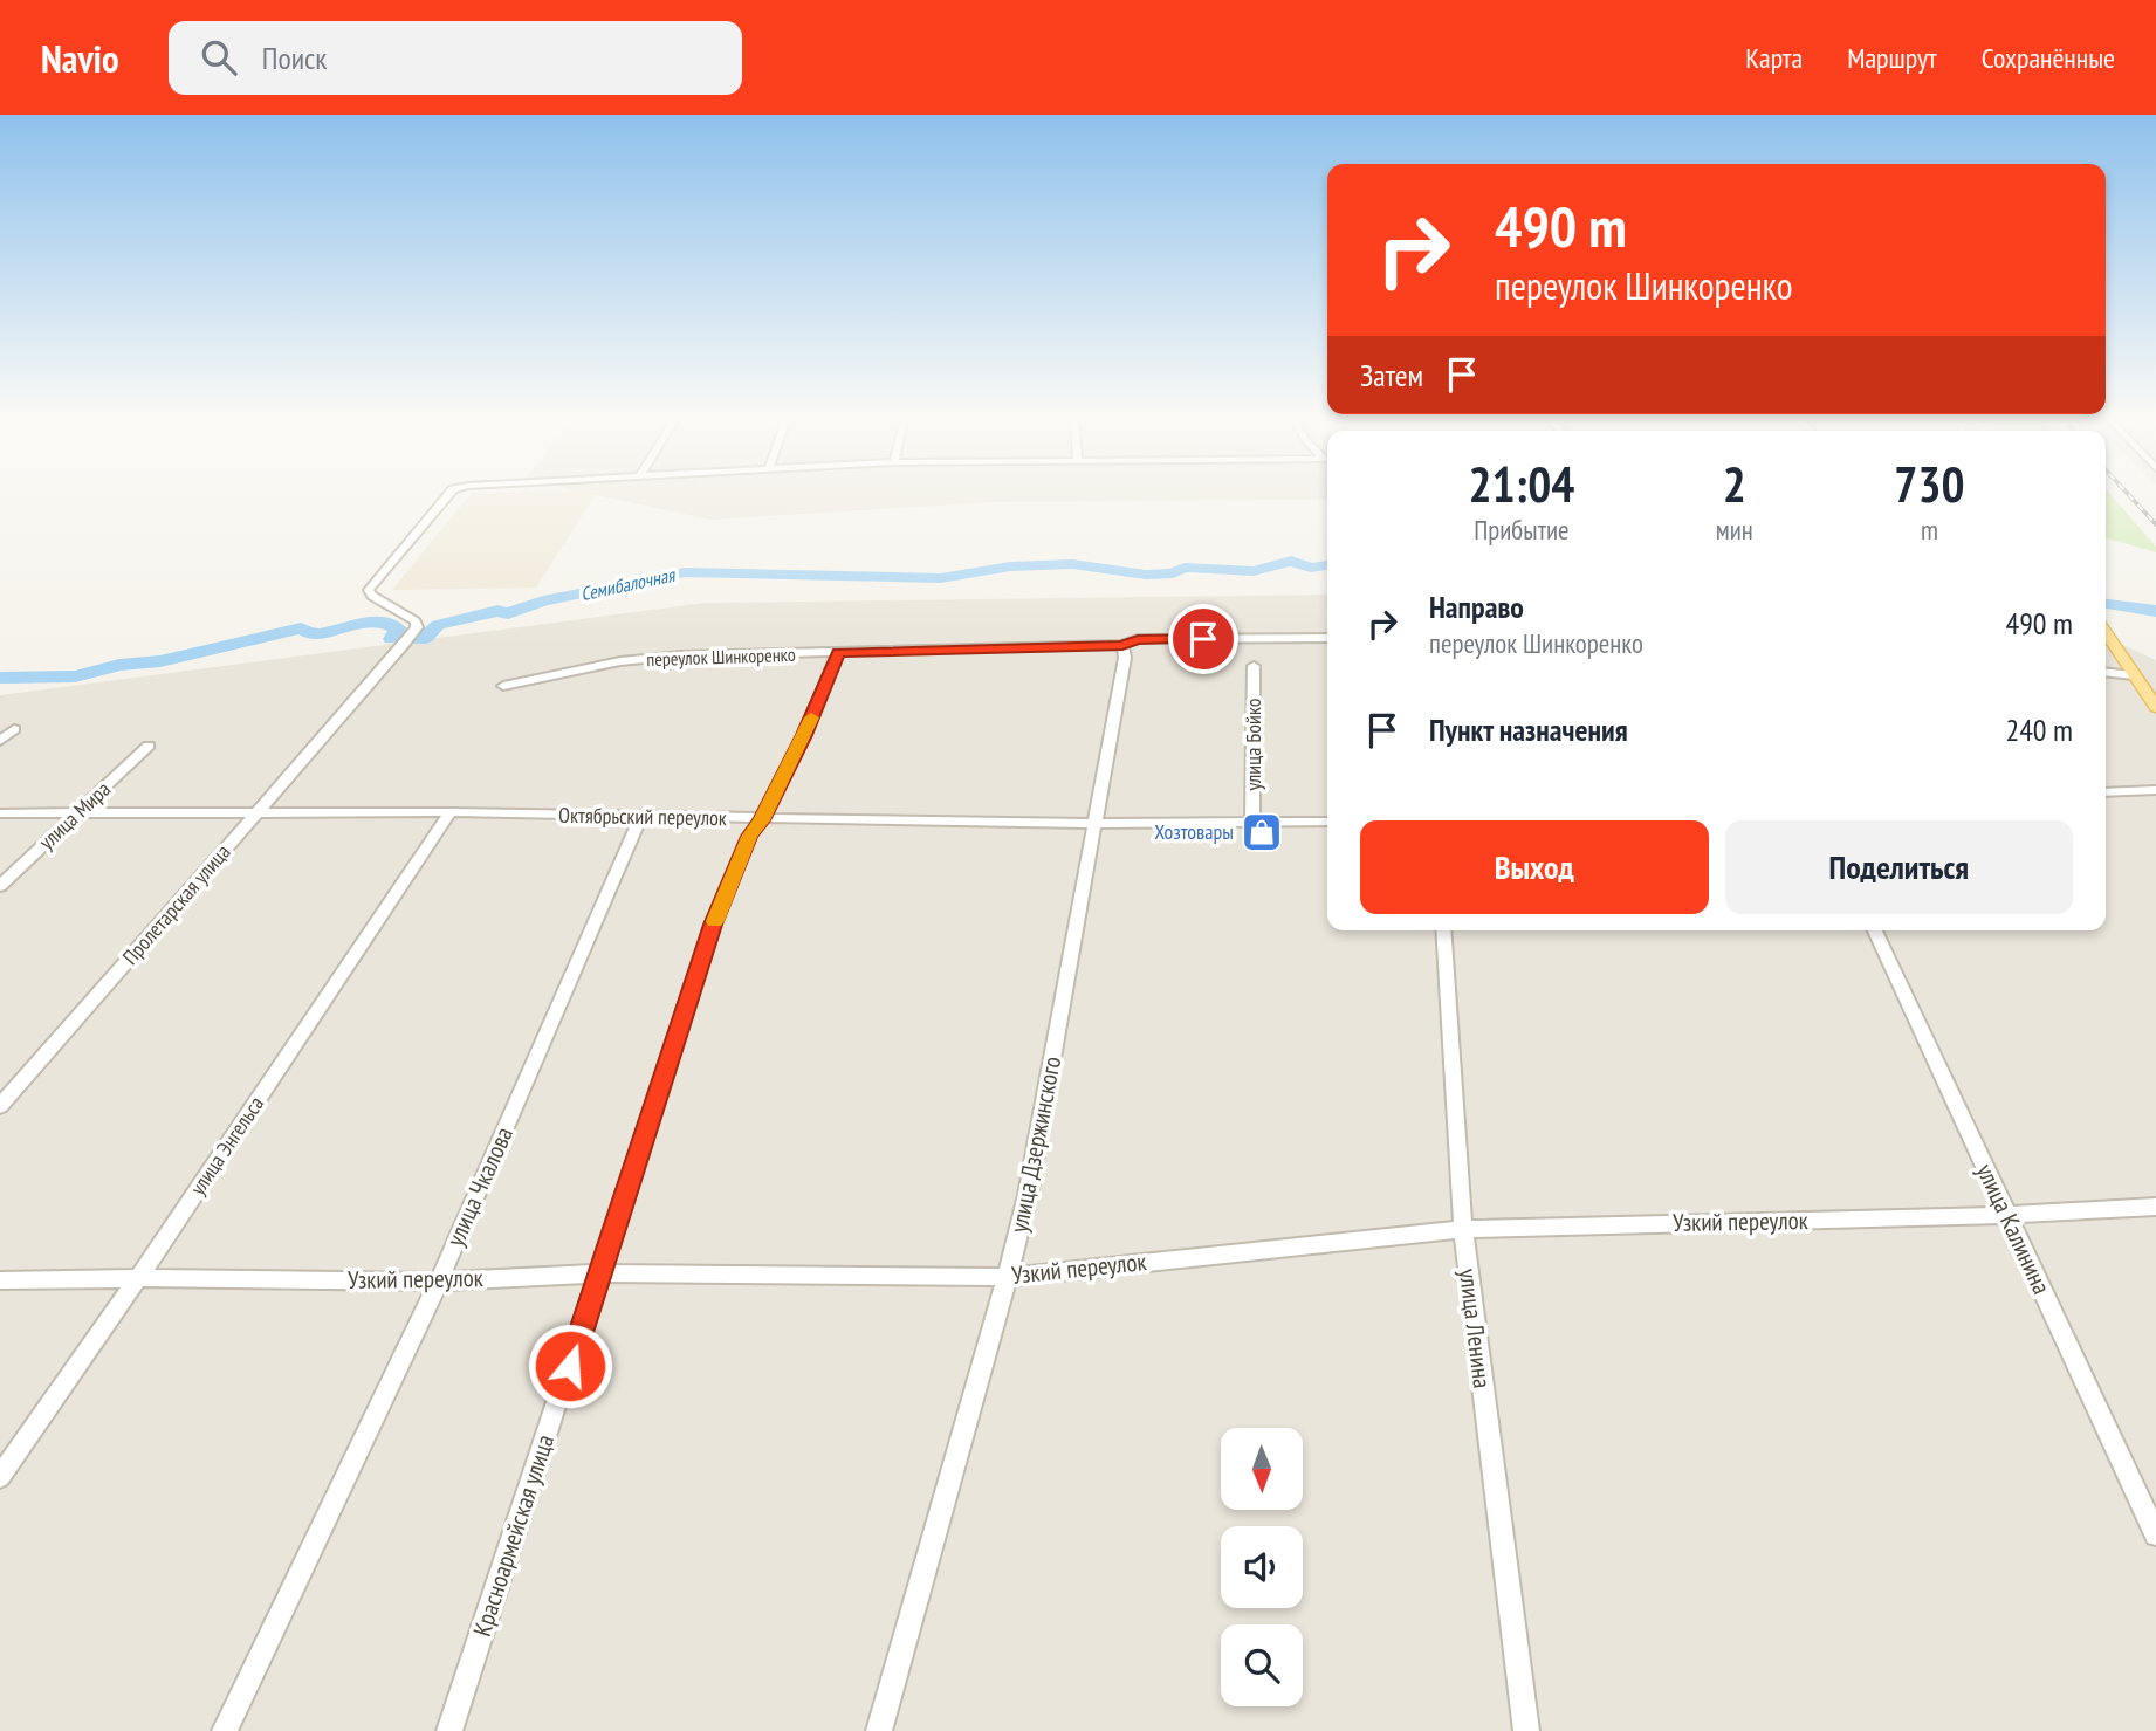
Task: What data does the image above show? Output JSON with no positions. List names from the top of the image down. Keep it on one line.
{"streets":{"street":["переулок Шинкоренко","улица Бойко","улица Мира","Октябрьский переулок","Пролетарская улица","улица Дзержинского","улица Энгельса","улица Чкалова","Узкий переулок","улица Калинина","улица Ленина","Красноармейская улица"]},"crossings":[["переулок Шинкоренко","улица Дзержинского"],["переулок Шинкоренко","Красноармейская улица"],["улица Бойко","Октябрьский переулок"],["улица Мира","Октябрьский переулок"],["Октябрьский переулок","Пролетарская улица"],["Октябрьский переулок","улица Дзержинского"],["Октябрьский переулок","улица Энгельса"],["Октябрьский переулок","улица Чкалова"],["Октябрьский переулок","Красноармейская улица"],["улица Дзержинского","Узкий переулок"],["улица Энгельса","Узкий переулок"],["улица Чкалова","Узкий переулок"],["Узкий переулок","улица Калинина"],["Узкий переулок","улица Ленина"],["Узкий переулок","Красноармейская улица"]],"water":["Семибалочная"],"places":{"shop":["Хозтовары"]},"north":"bottom","page":{"header":"Navio","search":"Поиск","nav":["Карта","Маршрут","Сохранённые"],"turn":["490 m","переулок Шинкоренко"],"then":"Затем","eta":["21:04","Прибытие","2","мин","730","m"],"list":[{"name":"Направо","note":"переулок Шинкоренко","value":"490 m"},{"name":"Пункт назначения","value":"240 m"}],"buttons":["Выход","Поделиться"]}}
